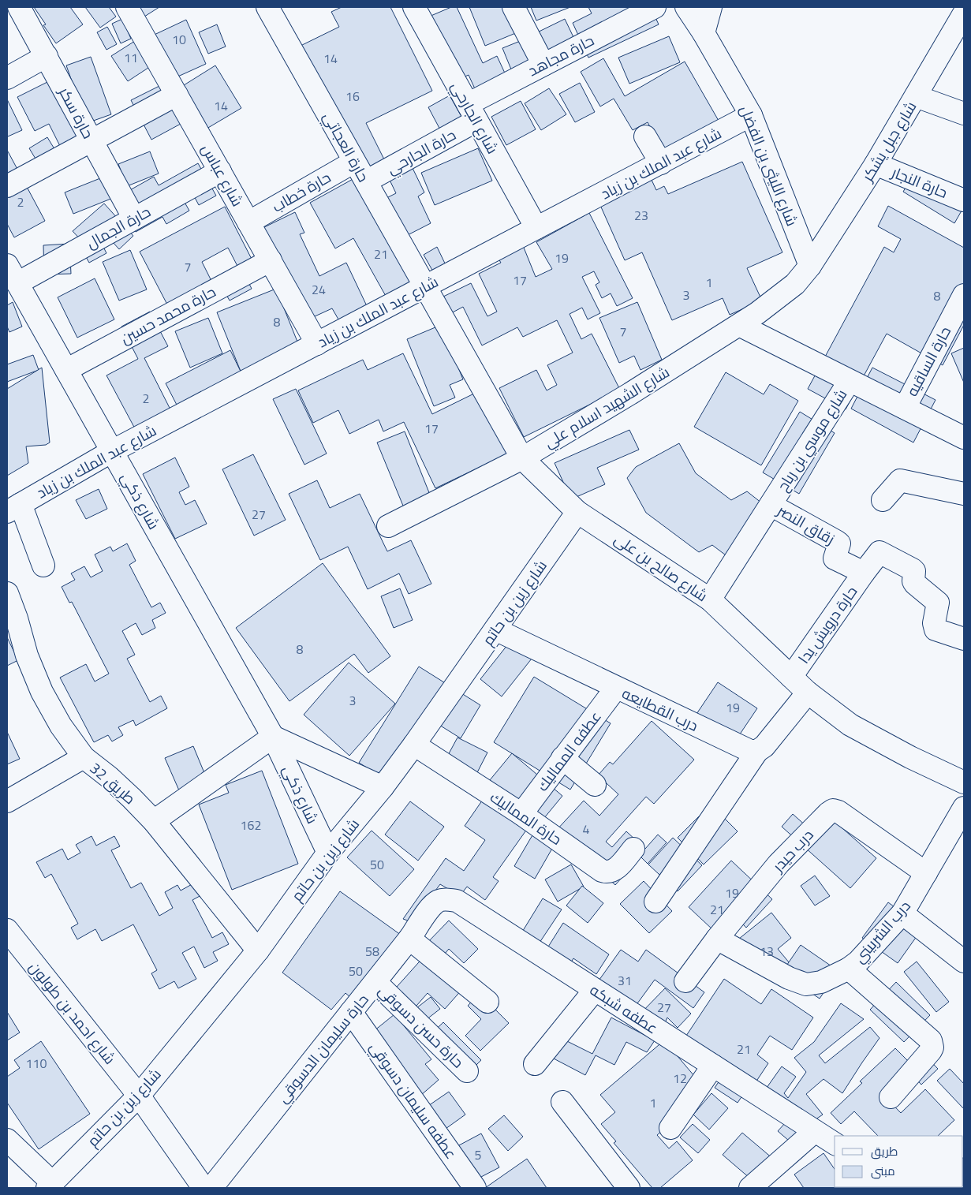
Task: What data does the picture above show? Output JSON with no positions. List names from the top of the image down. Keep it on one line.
{"streets":{"street":["حارة مجاهد","حارة سكر","شارع الجارحي","شارع جبل يشكر","حارة العجاتي","حارة الجارحي","شارع عبد الملك بن زياد","شارع الليثى بن الفضل","شارع عباس","حارة النجار","حارة خطاب","حارة الجمال","حارة محمد حسين","حارة الساقيه","شارع الشهيد اسلام علي","شارع موسي بن رباح","شارع ذكي","زقاق النصر","شارع صالح بن على","شارع زين بن حاتم","حارة درويش يدا","درب القطايعه","عطفه المماليك","طريق 32","حارة المماليك","درب حيدر","درب الشربيني","عطفه شبكه","شارع احمد بن طولون","حارة حسن دسوقي","حارة سليمان الدسوقي","عطفه سليمان دسوقي"]},"crossings":[["حارة مجاهد","شارع الجارحي"],["حارة مجاهد","حارة الجارحي"],["حارة سكر","حارة الجمال"],["شارع الجارحي","حارة الجارحي"],["شارع الجارحي","شارع عبد الملك بن زياد"],["شارع جبل يشكر","شارع الليثى بن الفضل"],["شارع جبل يشكر","حارة النجار"],["شارع جبل يشكر","شارع الشهيد اسلام علي"],["حارة العجاتي","حارة الجارحي"],["حارة العجاتي","شارع عبد الملك بن زياد"],["حارة العجاتي","حارة خطاب"],["حارة العجاتي","شارع صالح بن على"],["شارع عبد الملك بن زياد","شارع الليثى بن الفضل"],["شارع عبد الملك بن زياد","شارع عباس"],["شارع عبد الملك بن زياد","شارع ذكي"],["شارع عبد الملك بن زياد","شارع صالح بن على"],["شارع الليثى بن الفضل","شارع الشهيد اسلام علي"],["شارع عباس","حارة خطاب"],["شارع عباس","حارة الجمال"],["شارع عباس","حارة محمد حسين"],["حارة الجمال","شارع ذكي"],["حارة محمد حسين","شارع ذكي"],["شارع الشهيد اسلام علي","شارع صالح بن على"],["شارع موسي بن رباح","زقاق النصر"],["شارع موسي بن رباح","شارع صالح بن على"],["شارع ذكي","شارع زين بن حاتم"],["زقاق النصر","حارة درويش يدا"],["شارع صالح بن على","شارع زين بن حاتم"],["شارع صالح بن على","حارة درويش يدا"],["شارع زين بن حاتم","درب القطايعه"],["شارع زين بن حاتم","طريق 32"],["شارع زين بن حاتم","حارة المماليك"],["شارع زين بن حاتم","شارع احمد بن طولون"],["درب القطايعه","عطفه المماليك"],["عطفه المماليك","حارة المماليك"],["درب حيدر","درب الشربيني"],["عطفه شبكه","حارة سليمان الدسوقي"],["حارة حسن دسوقي","حارة سليمان الدسوقي"],["حارة سليمان الدسوقي","عطفه سليمان دسوقي"]],"house_numbers":["10","11","14","16","14","2","23","21","19","7","17","1","24","3","8","8","7","2","17","27","8","3","19","162","4","50","19","21","58","13","50","31","27","21","110","12","1","5"],"legend":["طريق","مبنى"]}
